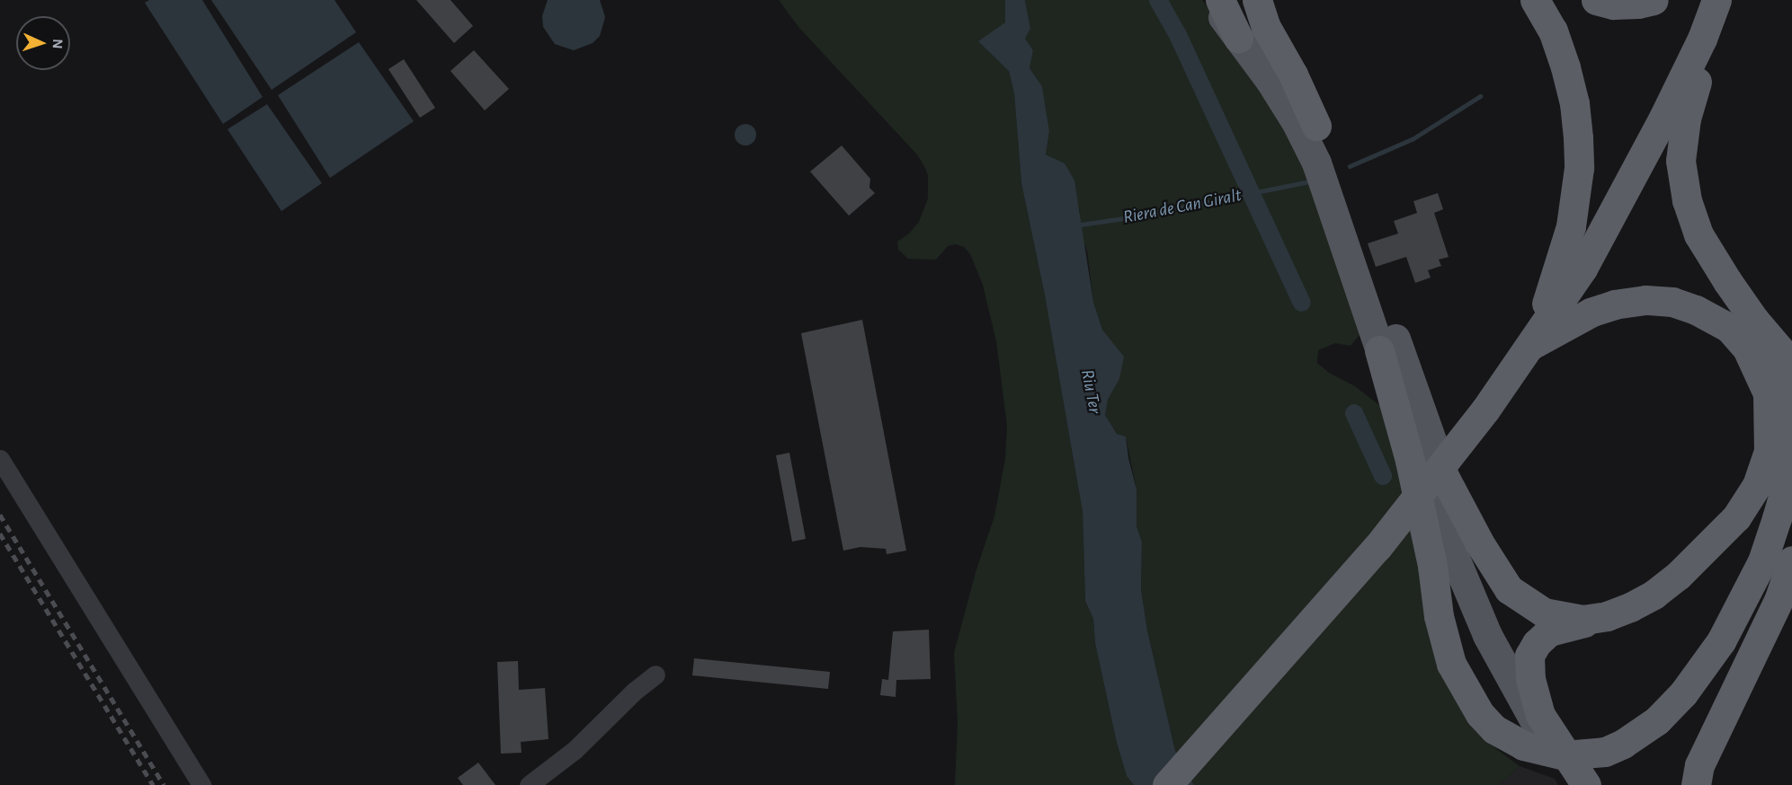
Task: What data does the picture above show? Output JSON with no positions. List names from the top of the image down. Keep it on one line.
{"water":["Riera de Can Giralt","Riu Ter"],"north":"right"}
